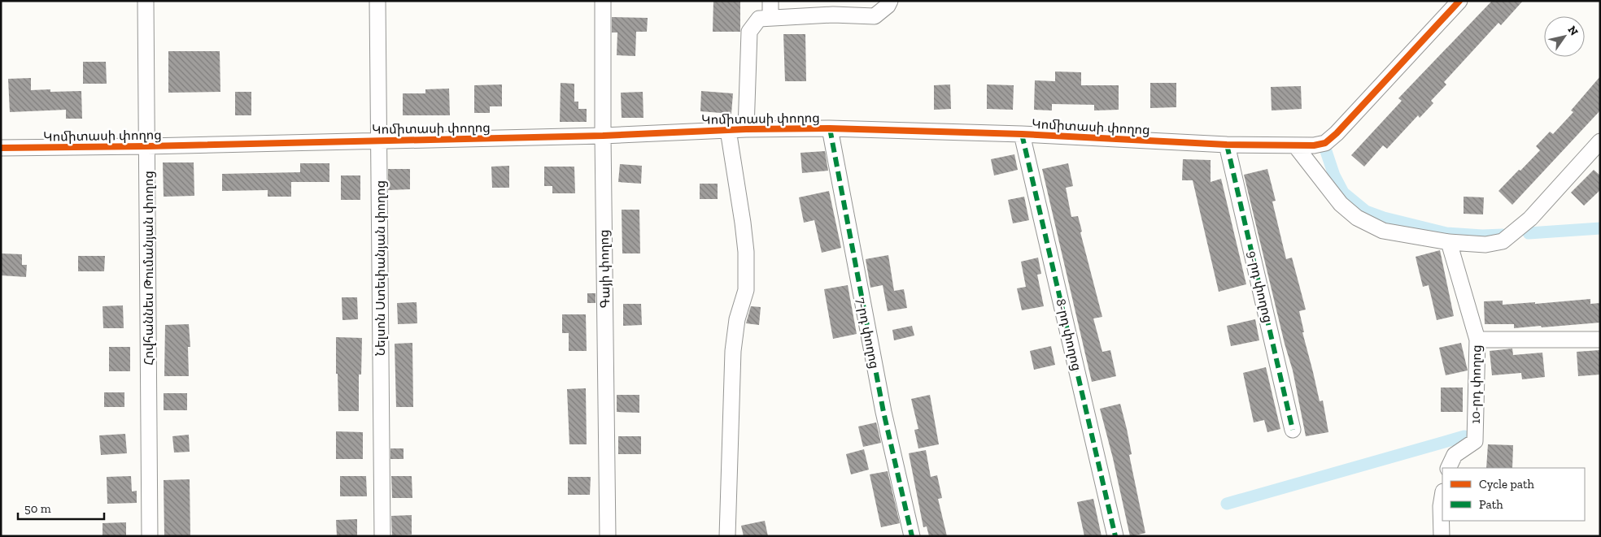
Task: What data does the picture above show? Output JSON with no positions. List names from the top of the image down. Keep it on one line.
{"streets":{"street":["Կոմիտասի փողոց","Հովհաննես Թումանյան փողոց","Նելսոն Ստեփանյան փողոց","Գայի փողոց","9-րդ փողոց","7-րդ փողոց","8-րդ փողոց","10-րդ փողոց"]},"crossings":[["Կոմիտասի փողոց","Հովհաննես Թումանյան փողոց"],["Կոմիտասի փողոց","Նելսոն Ստեփանյան փողոց"],["Կոմիտասի փողոց","Գայի փողոց"],["Կոմիտասի փողոց","9-րդ փողոց"],["Կոմիտասի փողոց","7-րդ փողոց"],["Կոմիտասի փողոց","8-րդ փողոց"]],"legend":["Cycle path","Path"],"scale_bar":"50 m","north":"top right"}
